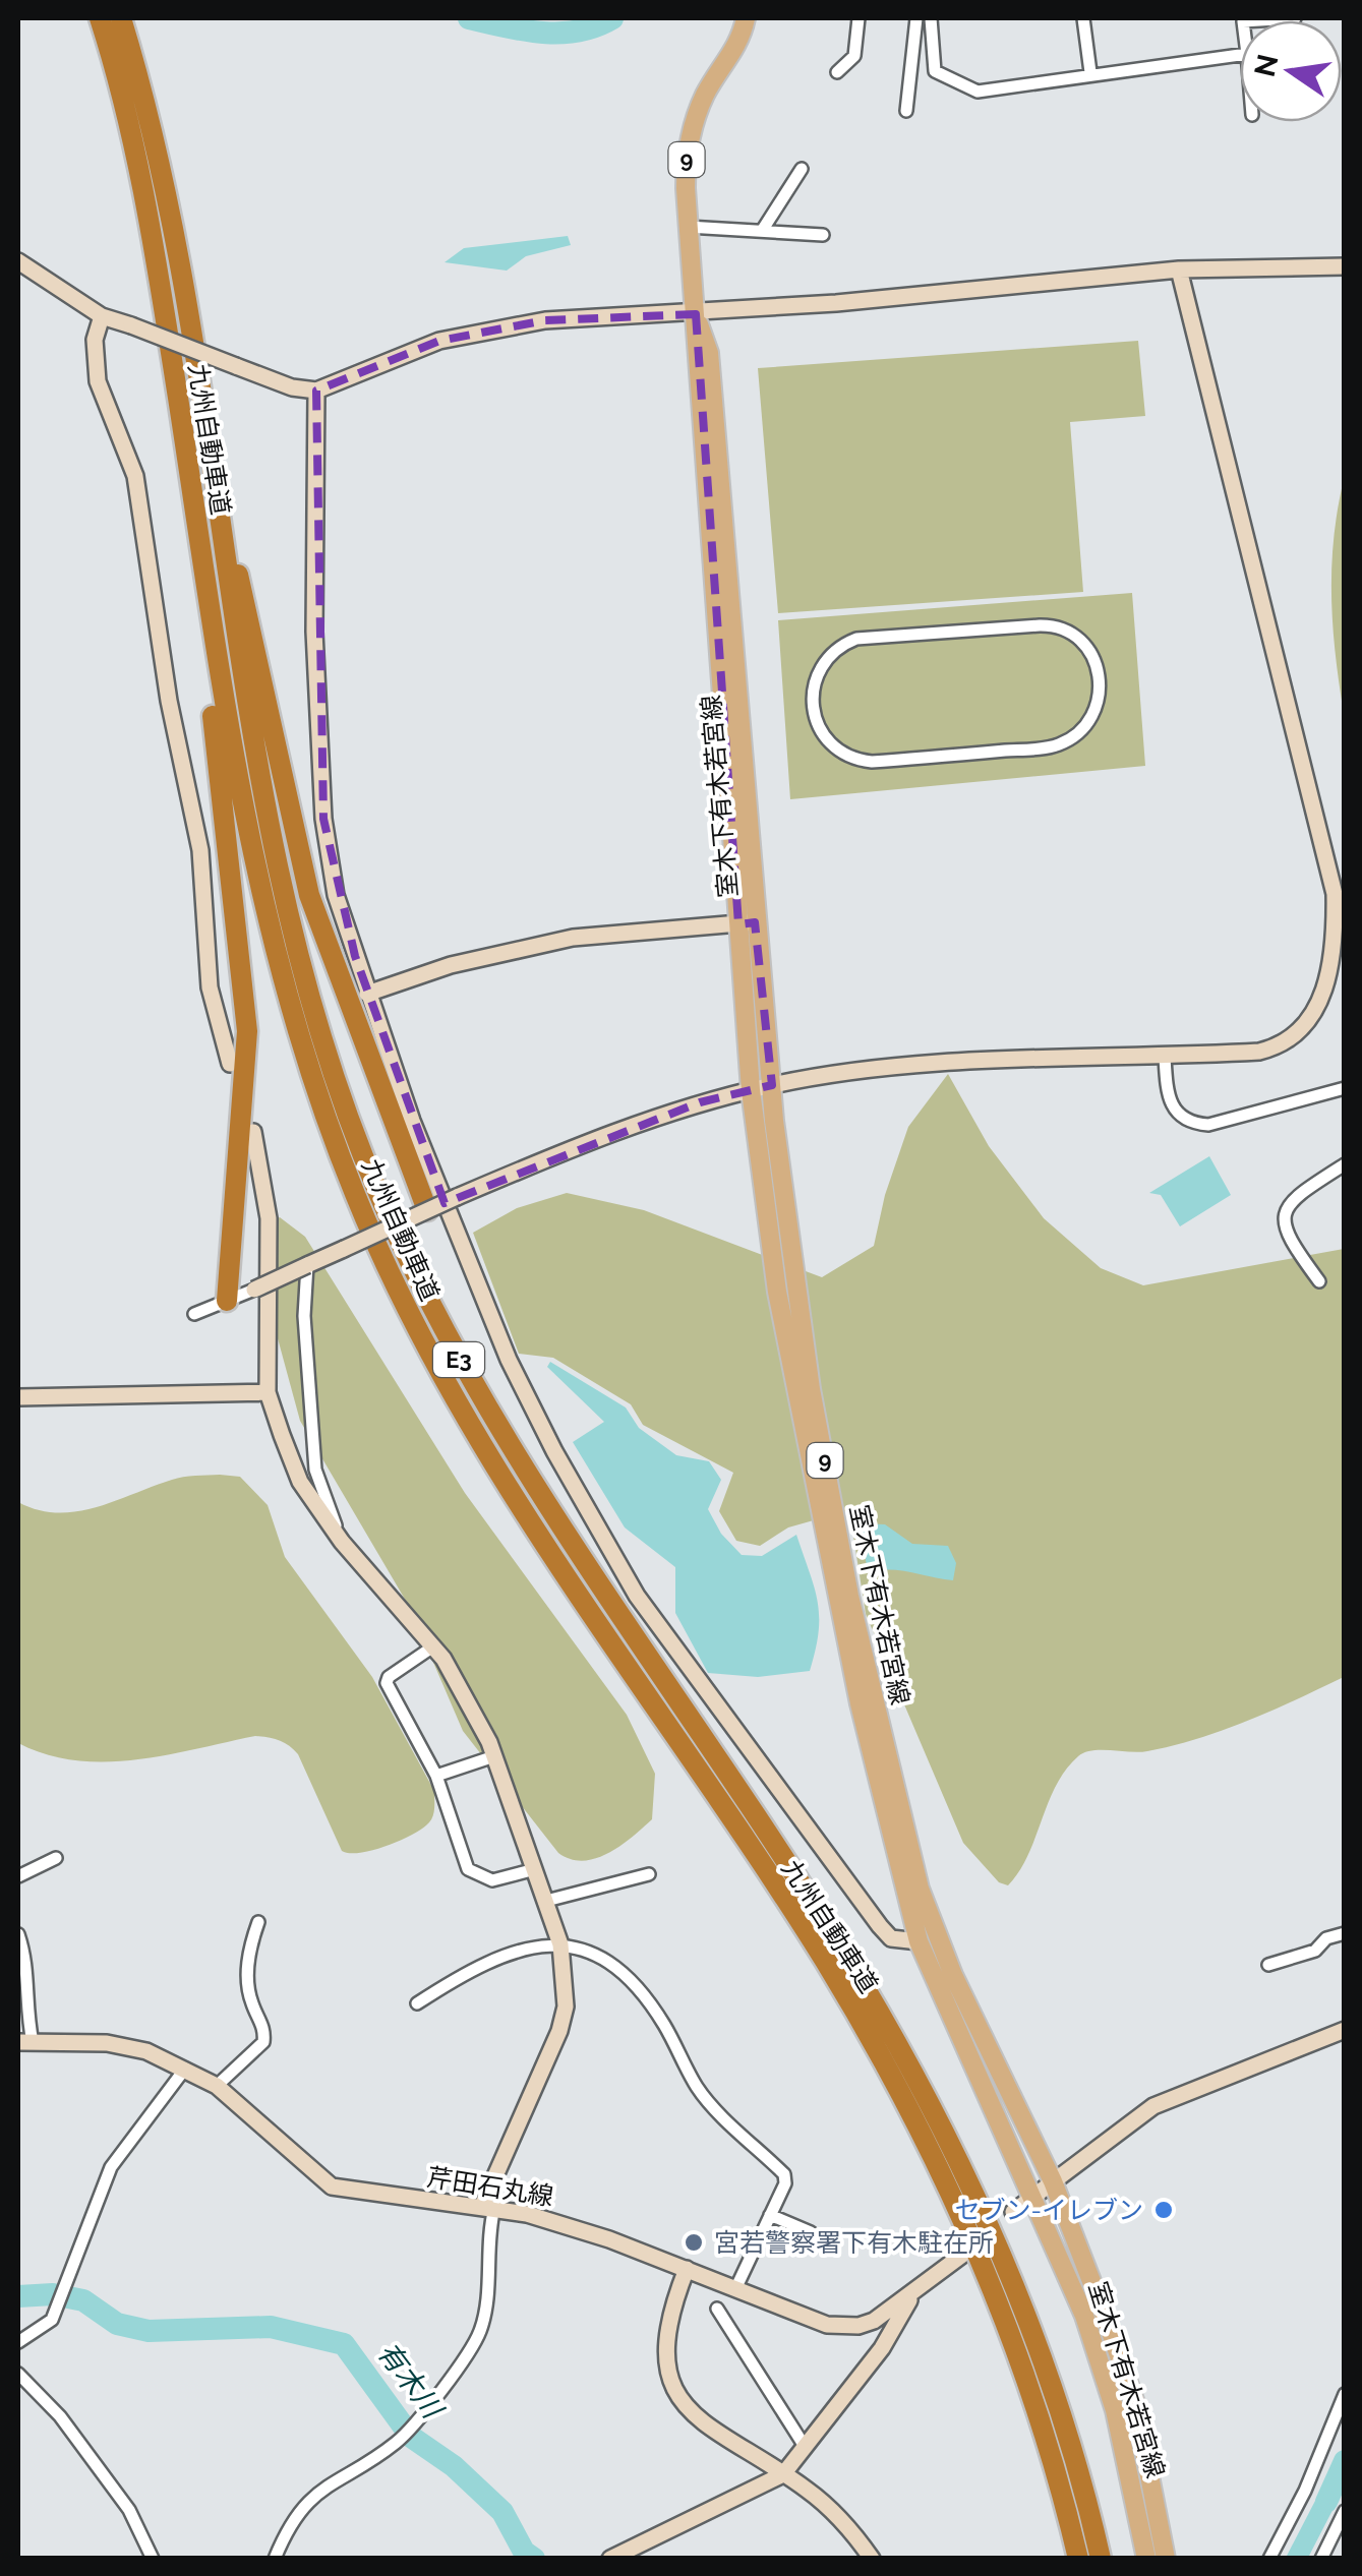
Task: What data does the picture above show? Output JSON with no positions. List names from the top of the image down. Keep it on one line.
{"streets":{"highway":["九州自動車道","E3"],"main road":["9","室木下有木若宮線"],"street":["芹田石丸線"]},"water":["有木川"],"places":["セブン-イレブン","宮若警察署下有木駐在所"],"north":"left"}
